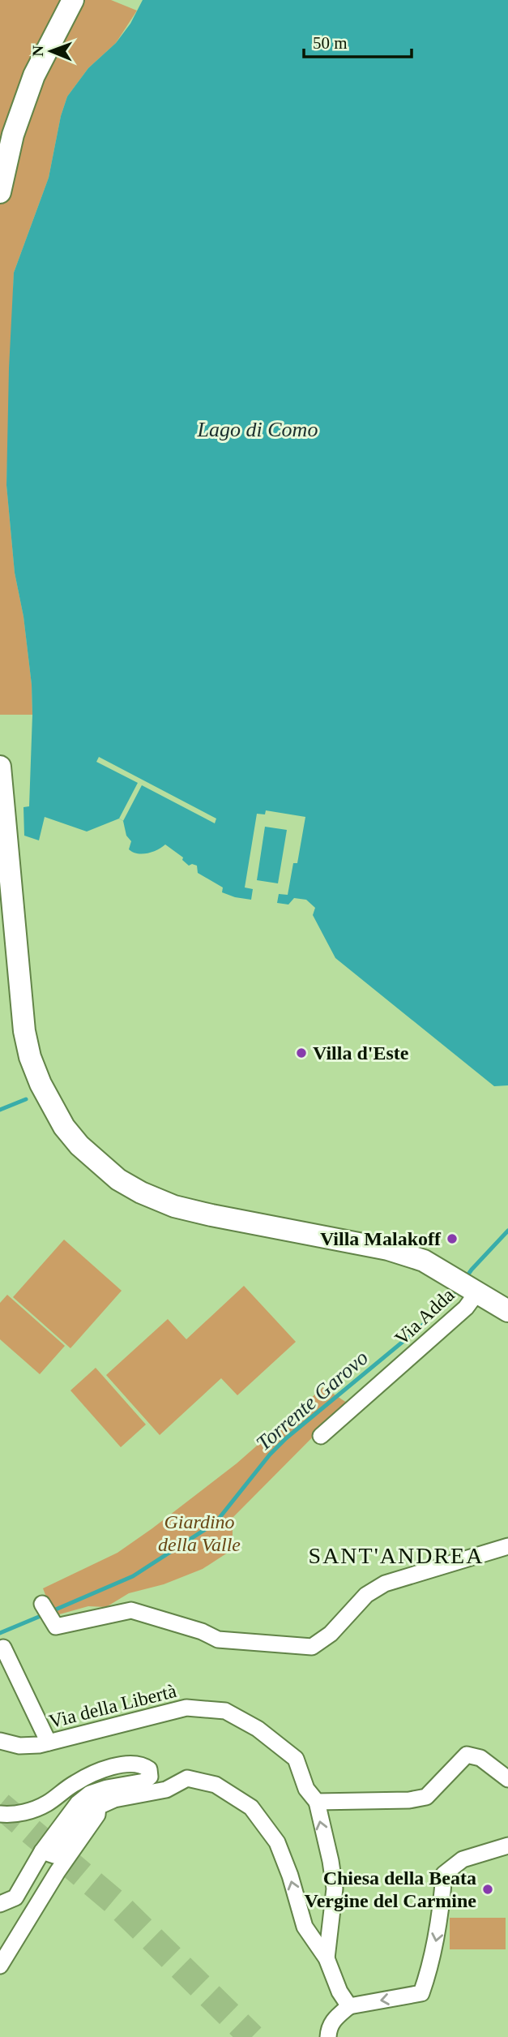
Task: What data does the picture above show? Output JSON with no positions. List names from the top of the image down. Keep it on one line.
{"streets":{"street":["Via Adda","Via della Libertà"]},"districts":["SANT'ANDREA"],"water":["Lago di Como","Torrente Garovo"],"parks":["Giardino della Valle"],"places":["Villa d'Este","Villa Malakoff","Chiesa della Beata Vergine del Carmine"],"scale_bar":"50 m","north":"left"}
